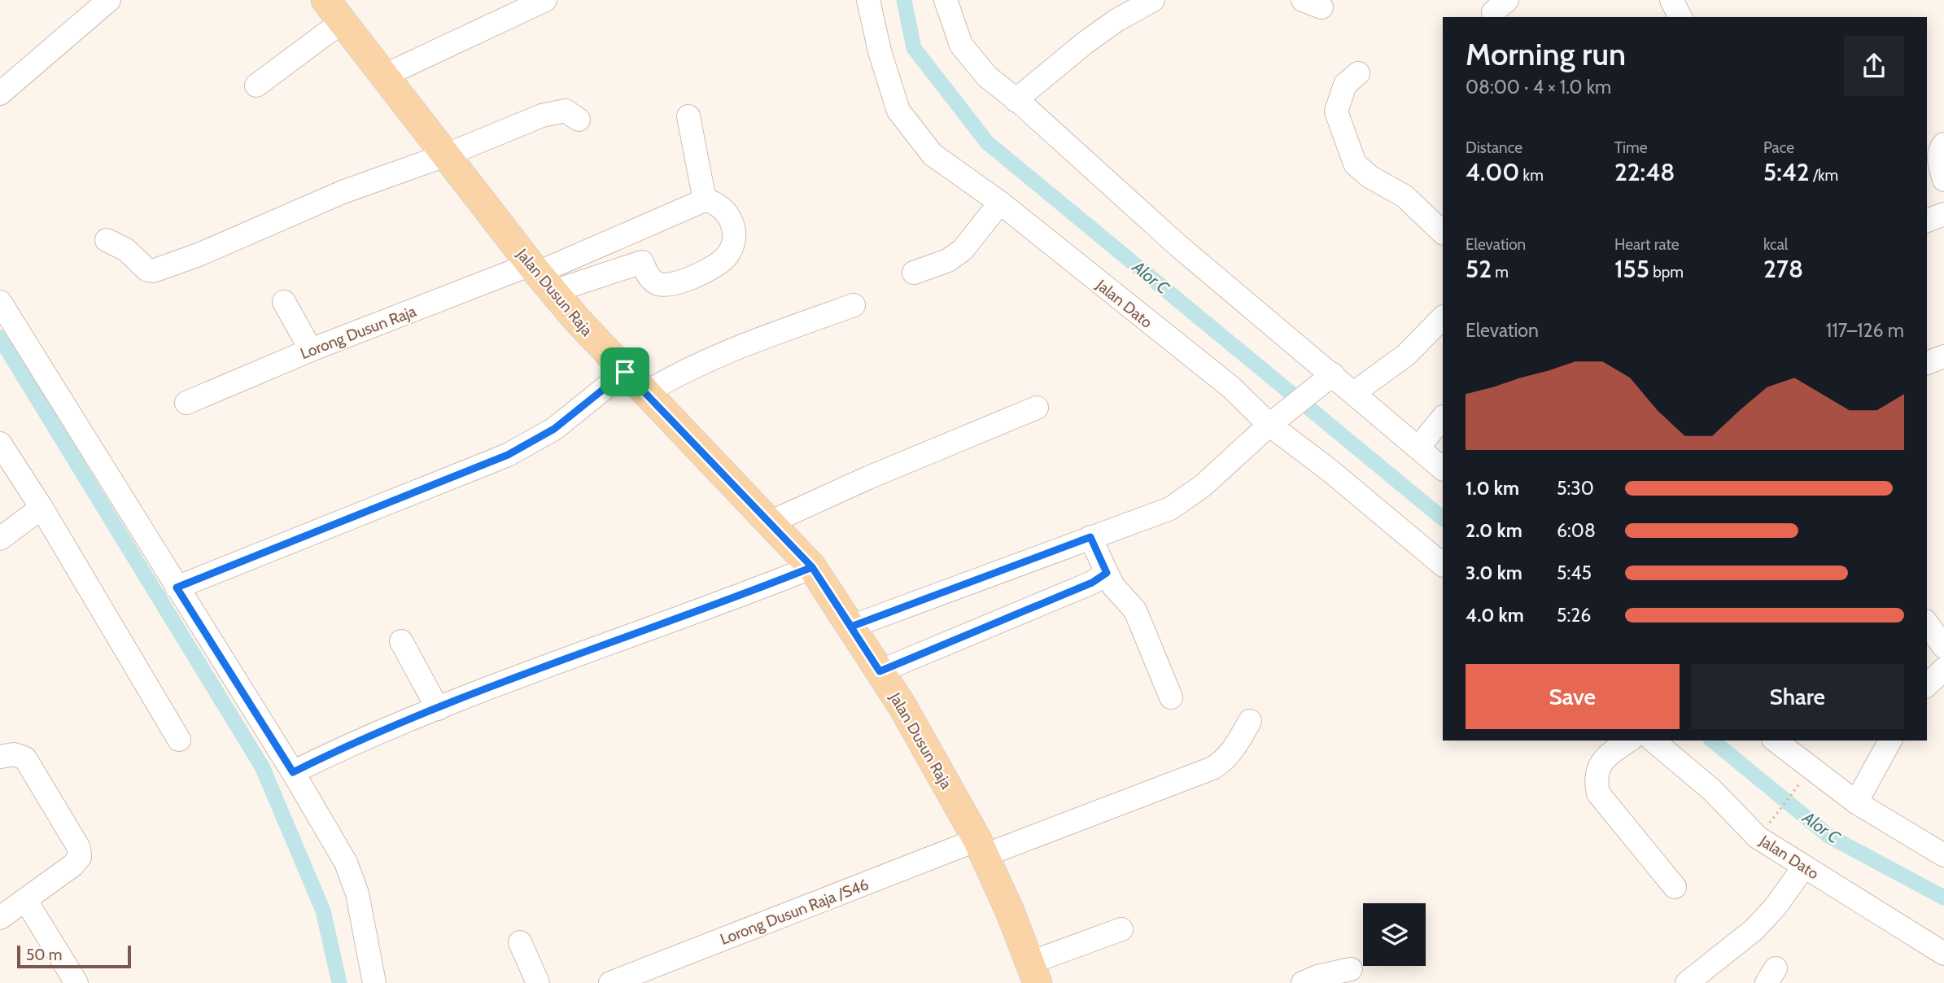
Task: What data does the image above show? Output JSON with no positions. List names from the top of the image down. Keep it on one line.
{"streets":{"main road":["Jalan Dusun Raja"],"street":["Jalan Dato","Lorong Dusun Raja","Lorong Dusun Raja /S46"]},"crossings":[["Jalan Dusun Raja","Lorong Dusun Raja"],["Jalan Dusun Raja","Lorong Dusun Raja /S46"]],"water":["Alor C"],"scale_bar":"50 m","page":{"heading":["Morning run","08:00 · 4 × 1.0 km"],"stats":[["Distance","4.00 km"],["Time","22:48"],["Pace","5:42 /km"],["Elevation","52 m"],["Heart rate","155 bpm"],["kcal","278"]],"chart":["Elevation","117–126 m"],"list":[{"name":"1.0 km","note":"5:30"},{"name":"2.0 km","note":"6:08"},{"name":"3.0 km","note":"5:45"},{"name":"4.0 km","note":"5:26"}],"buttons":["Save","Share"],"scale":"50 m"}}
